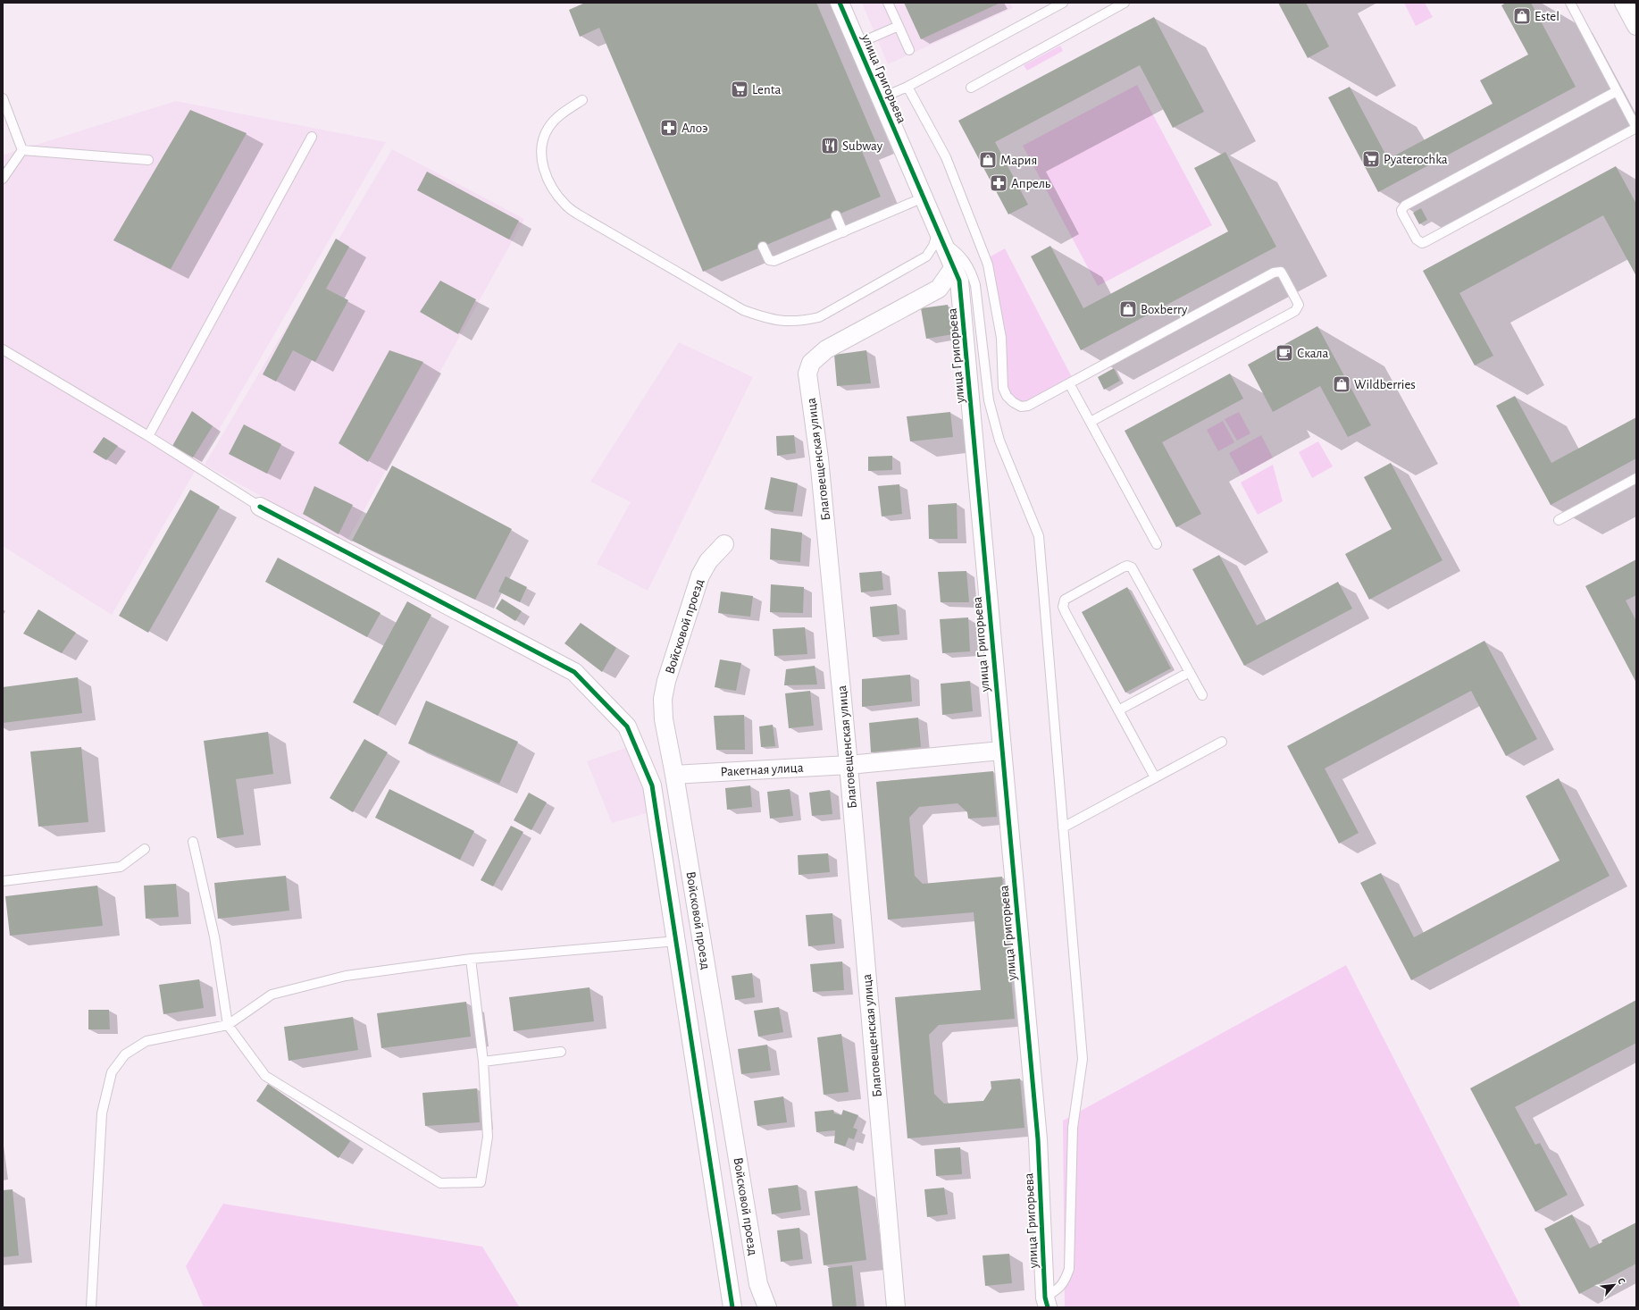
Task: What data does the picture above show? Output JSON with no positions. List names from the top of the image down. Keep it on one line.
{"streets":{"street":["улица Григорьева","Благовещенская улица","Войсковой проезд","Ракетная улица"]},"crossings":[["улица Григорьева","Благовещенская улица"],["улица Григорьева","Ракетная улица"],["Благовещенская улица","Ракетная улица"],["Войсковой проезд","Ракетная улица"]],"places":{"shop":["Estel","Мария","Boxberry","Wildberries"],"supermarket":["Lenta","Pyaterochka"],"pharmacy":["Алоэ","Апрель"],"restaurant":["Subway"],"cafe":["Скала"]},"north":"top right"}
